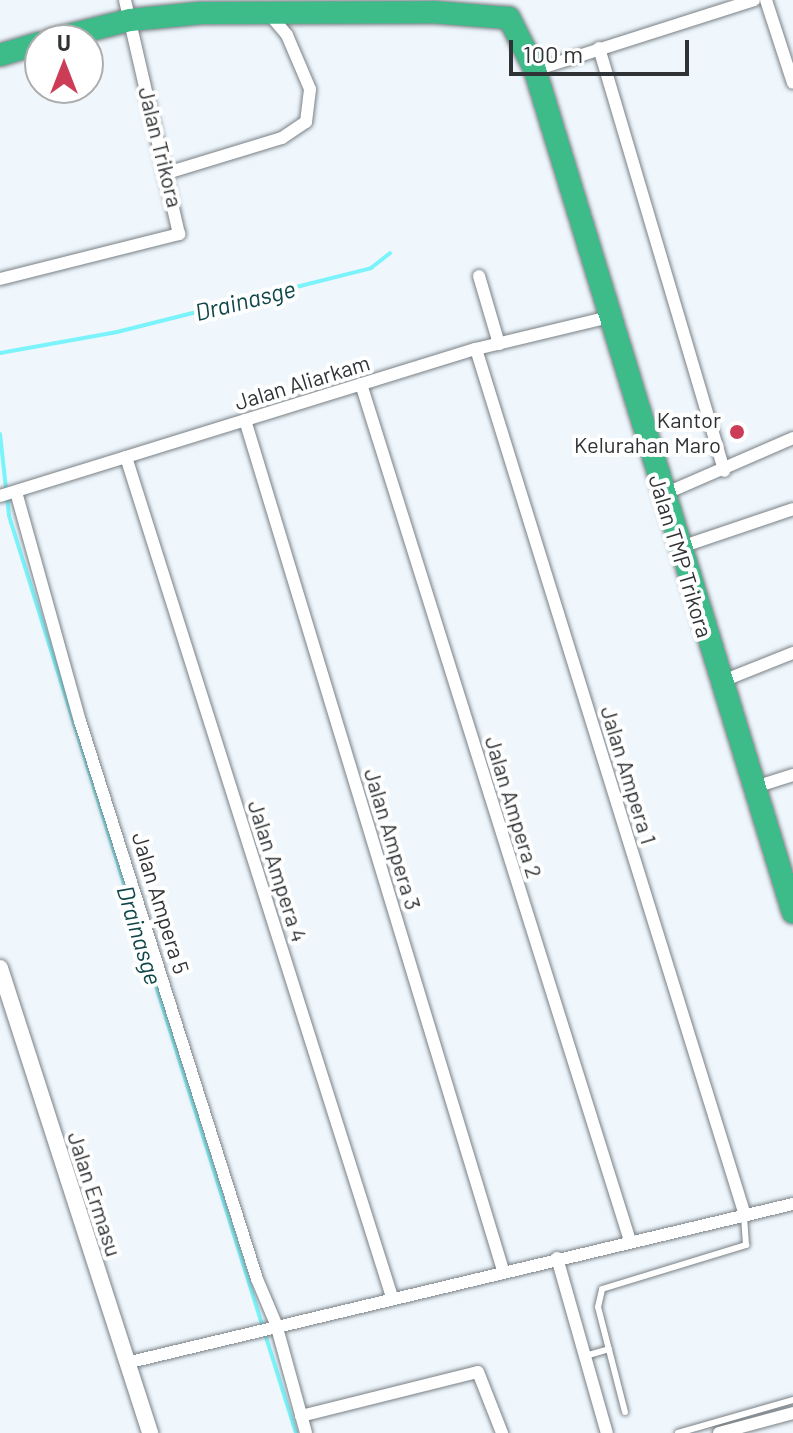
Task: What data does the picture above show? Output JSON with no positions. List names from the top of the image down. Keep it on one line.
{"streets":{"highway":["Jalan TMP Trikora"],"street":["Jalan Trikora","Jalan Aliarkam","Jalan Ampera 1","Jalan Ampera 2","Jalan Ampera 3","Jalan Ampera 4","Jalan Ampera 5","Jalan Ermasu"]},"crossings":[["Jalan Aliarkam","Jalan TMP Trikora"],["Jalan Aliarkam","Jalan Ampera 1"],["Jalan Aliarkam","Jalan Ampera 2"],["Jalan Aliarkam","Jalan Ampera 3"],["Jalan Aliarkam","Jalan Ampera 4"],["Jalan Aliarkam","Jalan Ampera 5"]],"water":["Drainasge"],"places":["Kantor Kelurahan Maro"],"scale_bar":"100 m","north":"top"}
